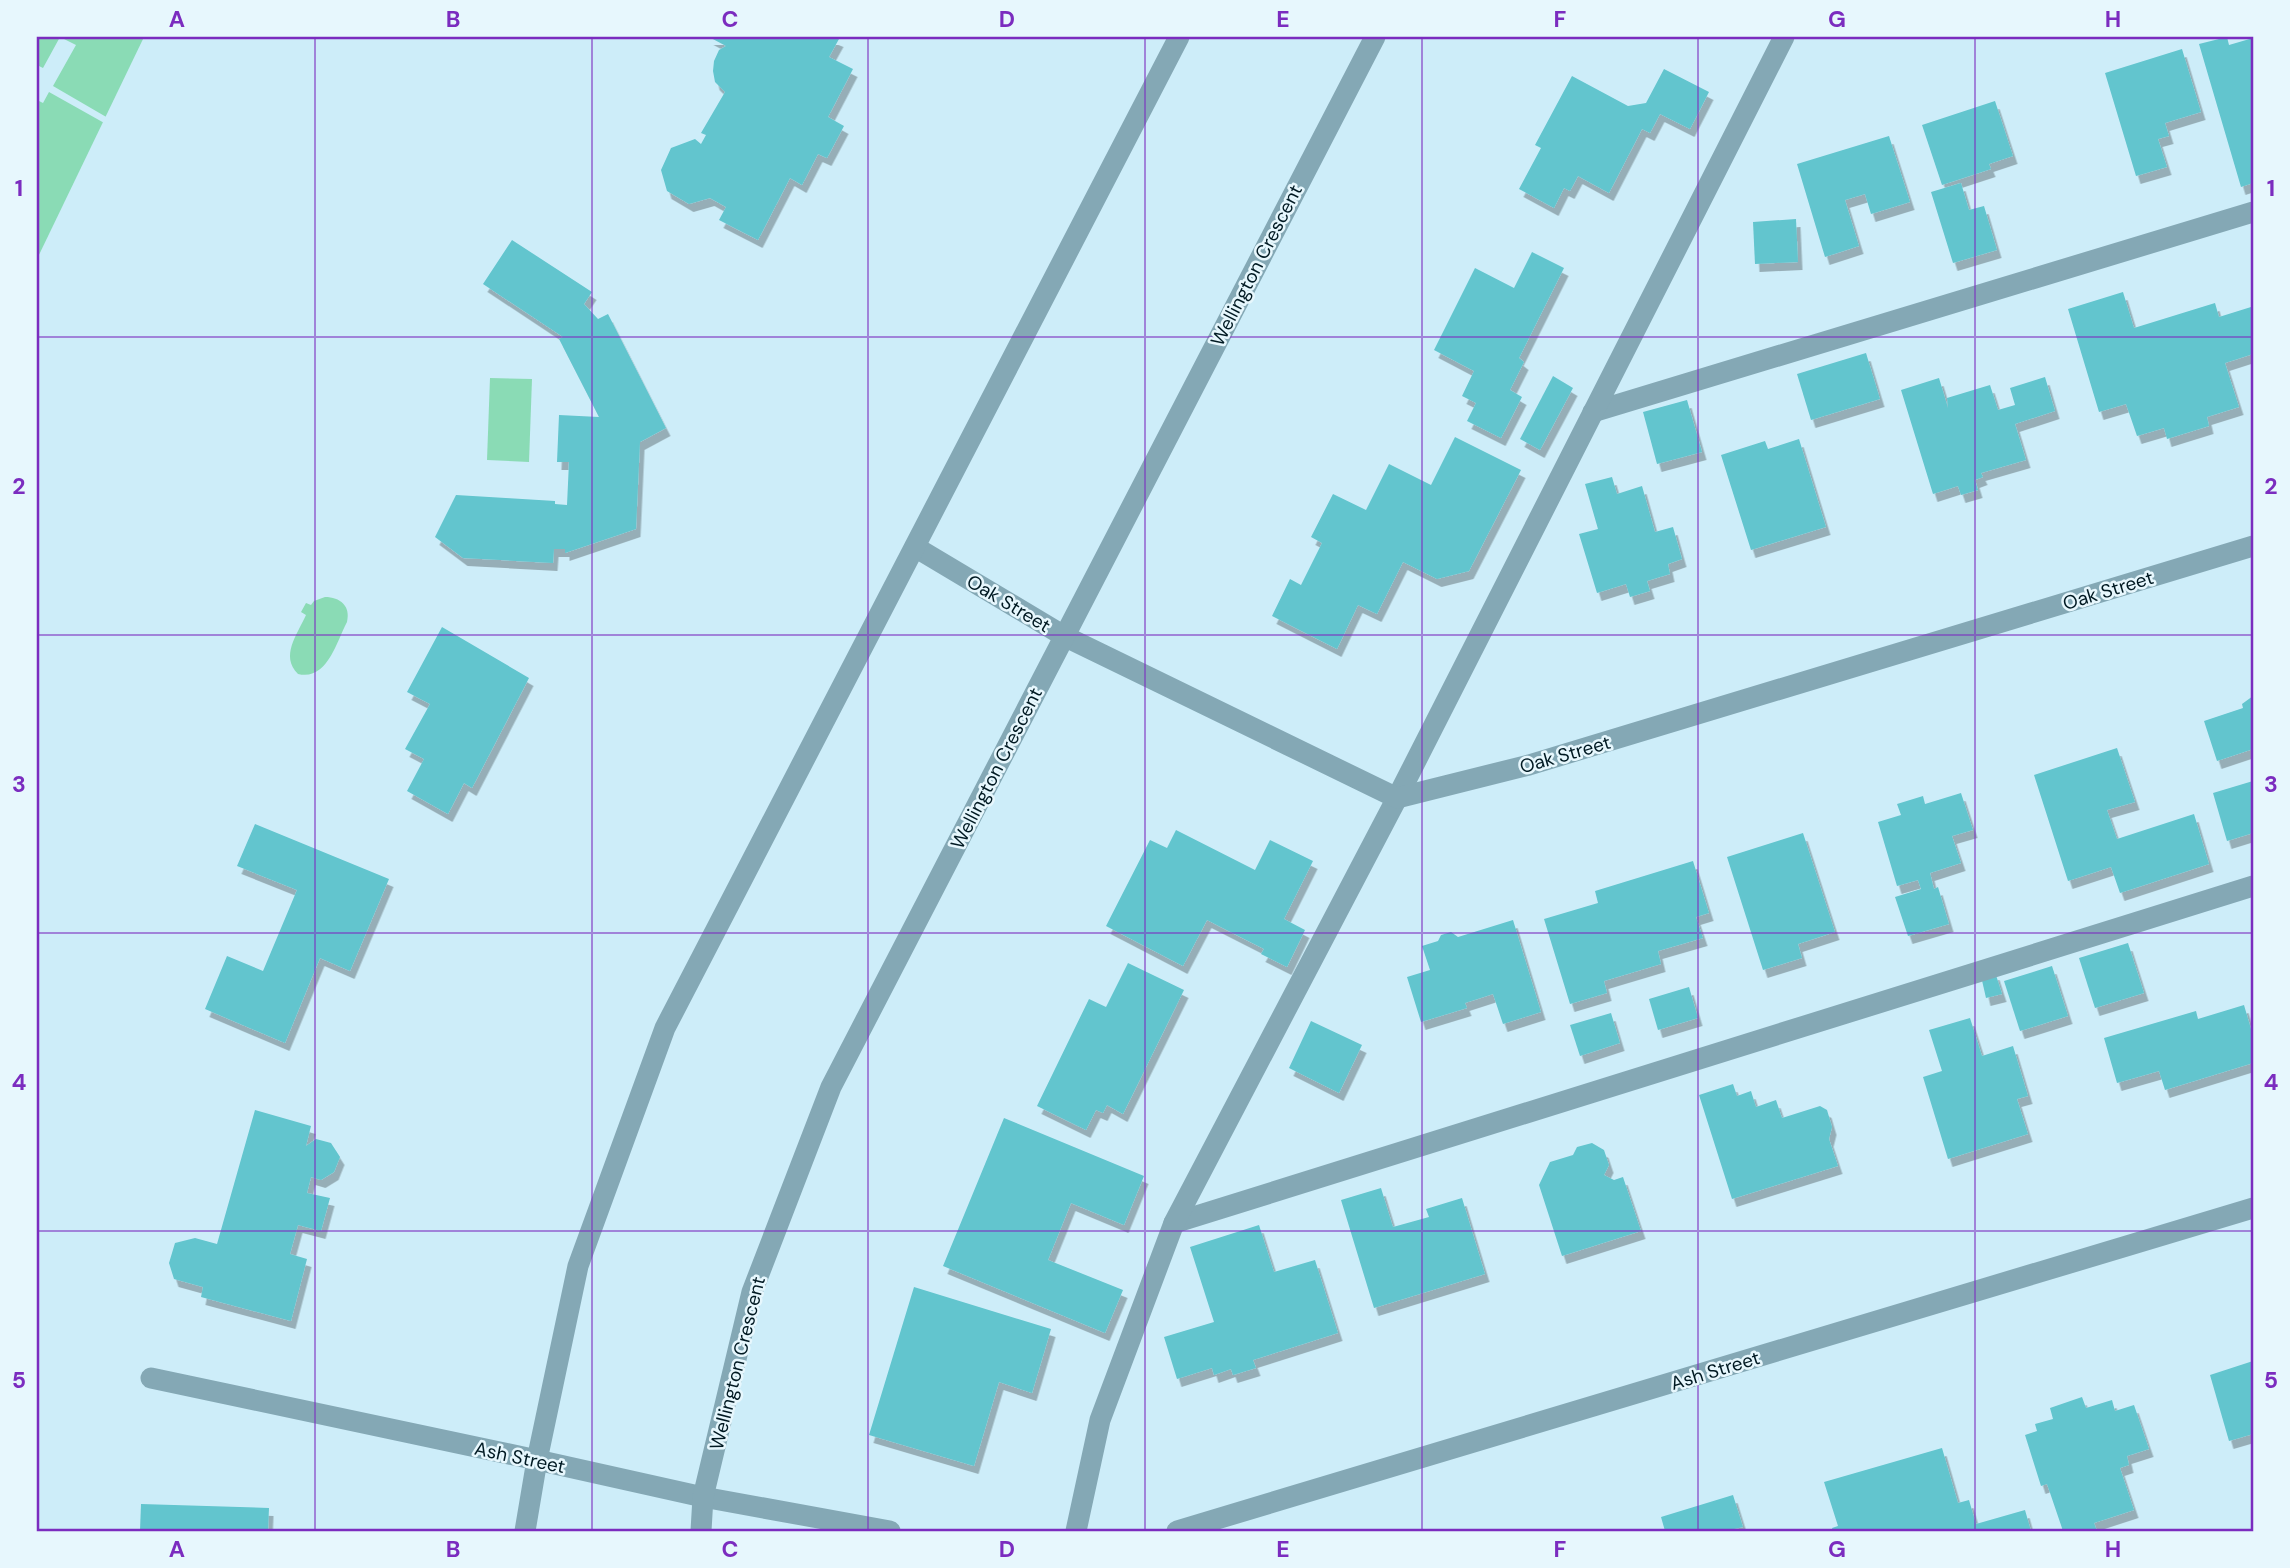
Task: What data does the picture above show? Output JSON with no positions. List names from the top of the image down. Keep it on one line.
{"streets":{"street":["Wellington Crescent","Oak Street","Ash Street"]},"crossings":[["Wellington Crescent","Oak Street"],["Wellington Crescent","Ash Street"]],"grid":{"columns":["A","B","C","D","E","F","G","H"],"rows":["1","2","3","4","5"]}}
